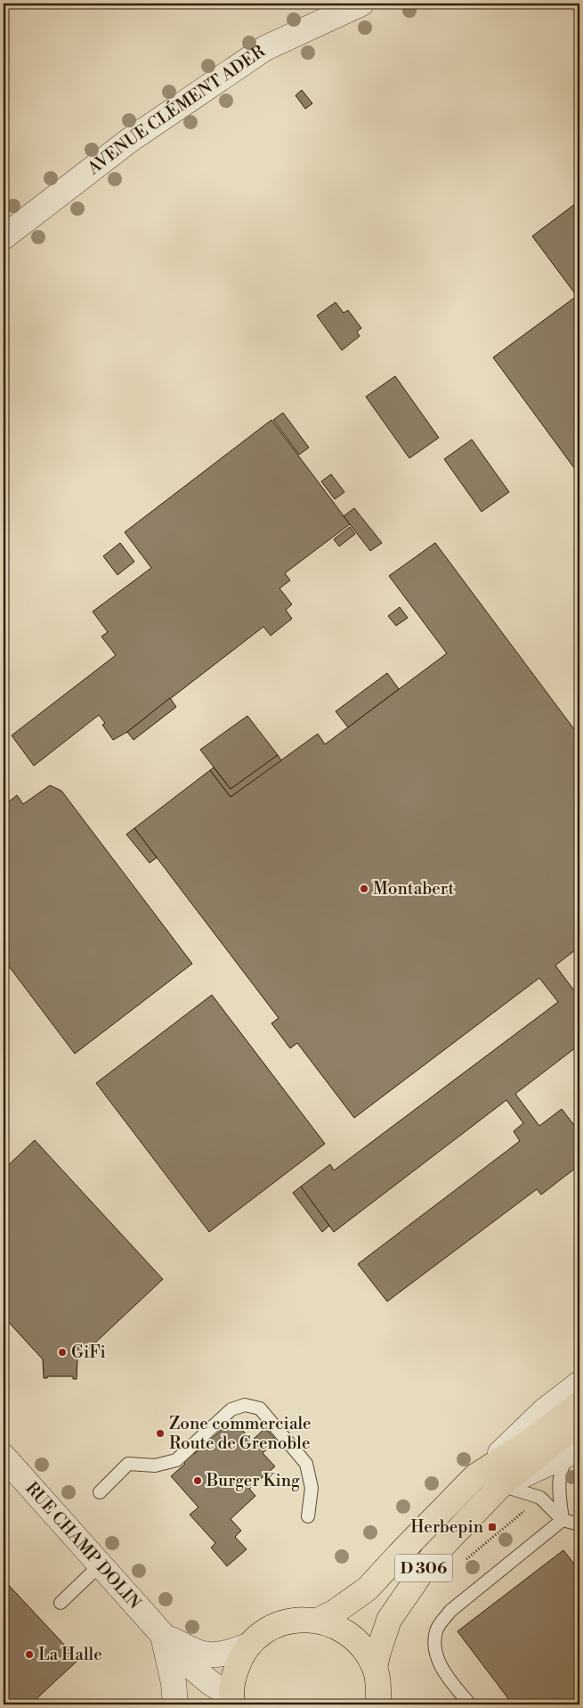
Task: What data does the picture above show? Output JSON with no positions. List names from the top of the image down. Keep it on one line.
{"streets":{"main road":["D 306"],"street":["AVENUE CLÉMENT ADER","RUE CHAMP DOLIN"]},"places":{"other":["Montabert","GiFi","Zone commerciale Route de Grenoble","Burger King","La Halle"],"transit":["Herbepin"]}}
